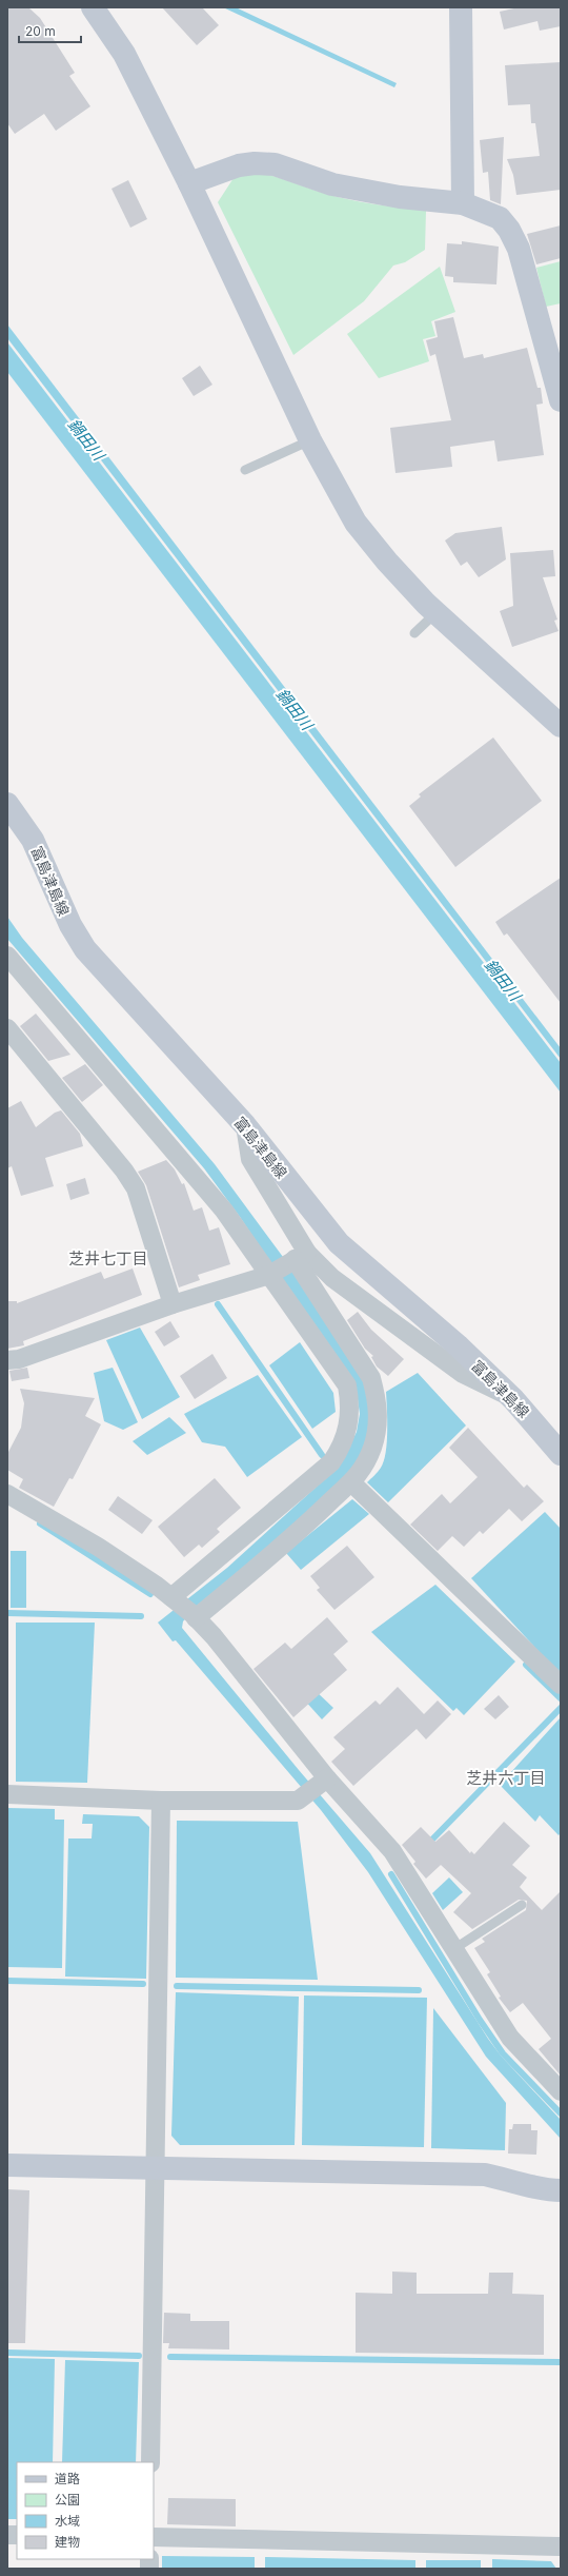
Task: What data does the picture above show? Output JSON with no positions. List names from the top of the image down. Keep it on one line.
{"streets":{"street":["富島津島線"]},"districts":["芝井七丁目","芝井六丁目"],"water":["鍋田川"],"legend":["道路","公園","水域","建物"],"scale_bar":"20 m"}
